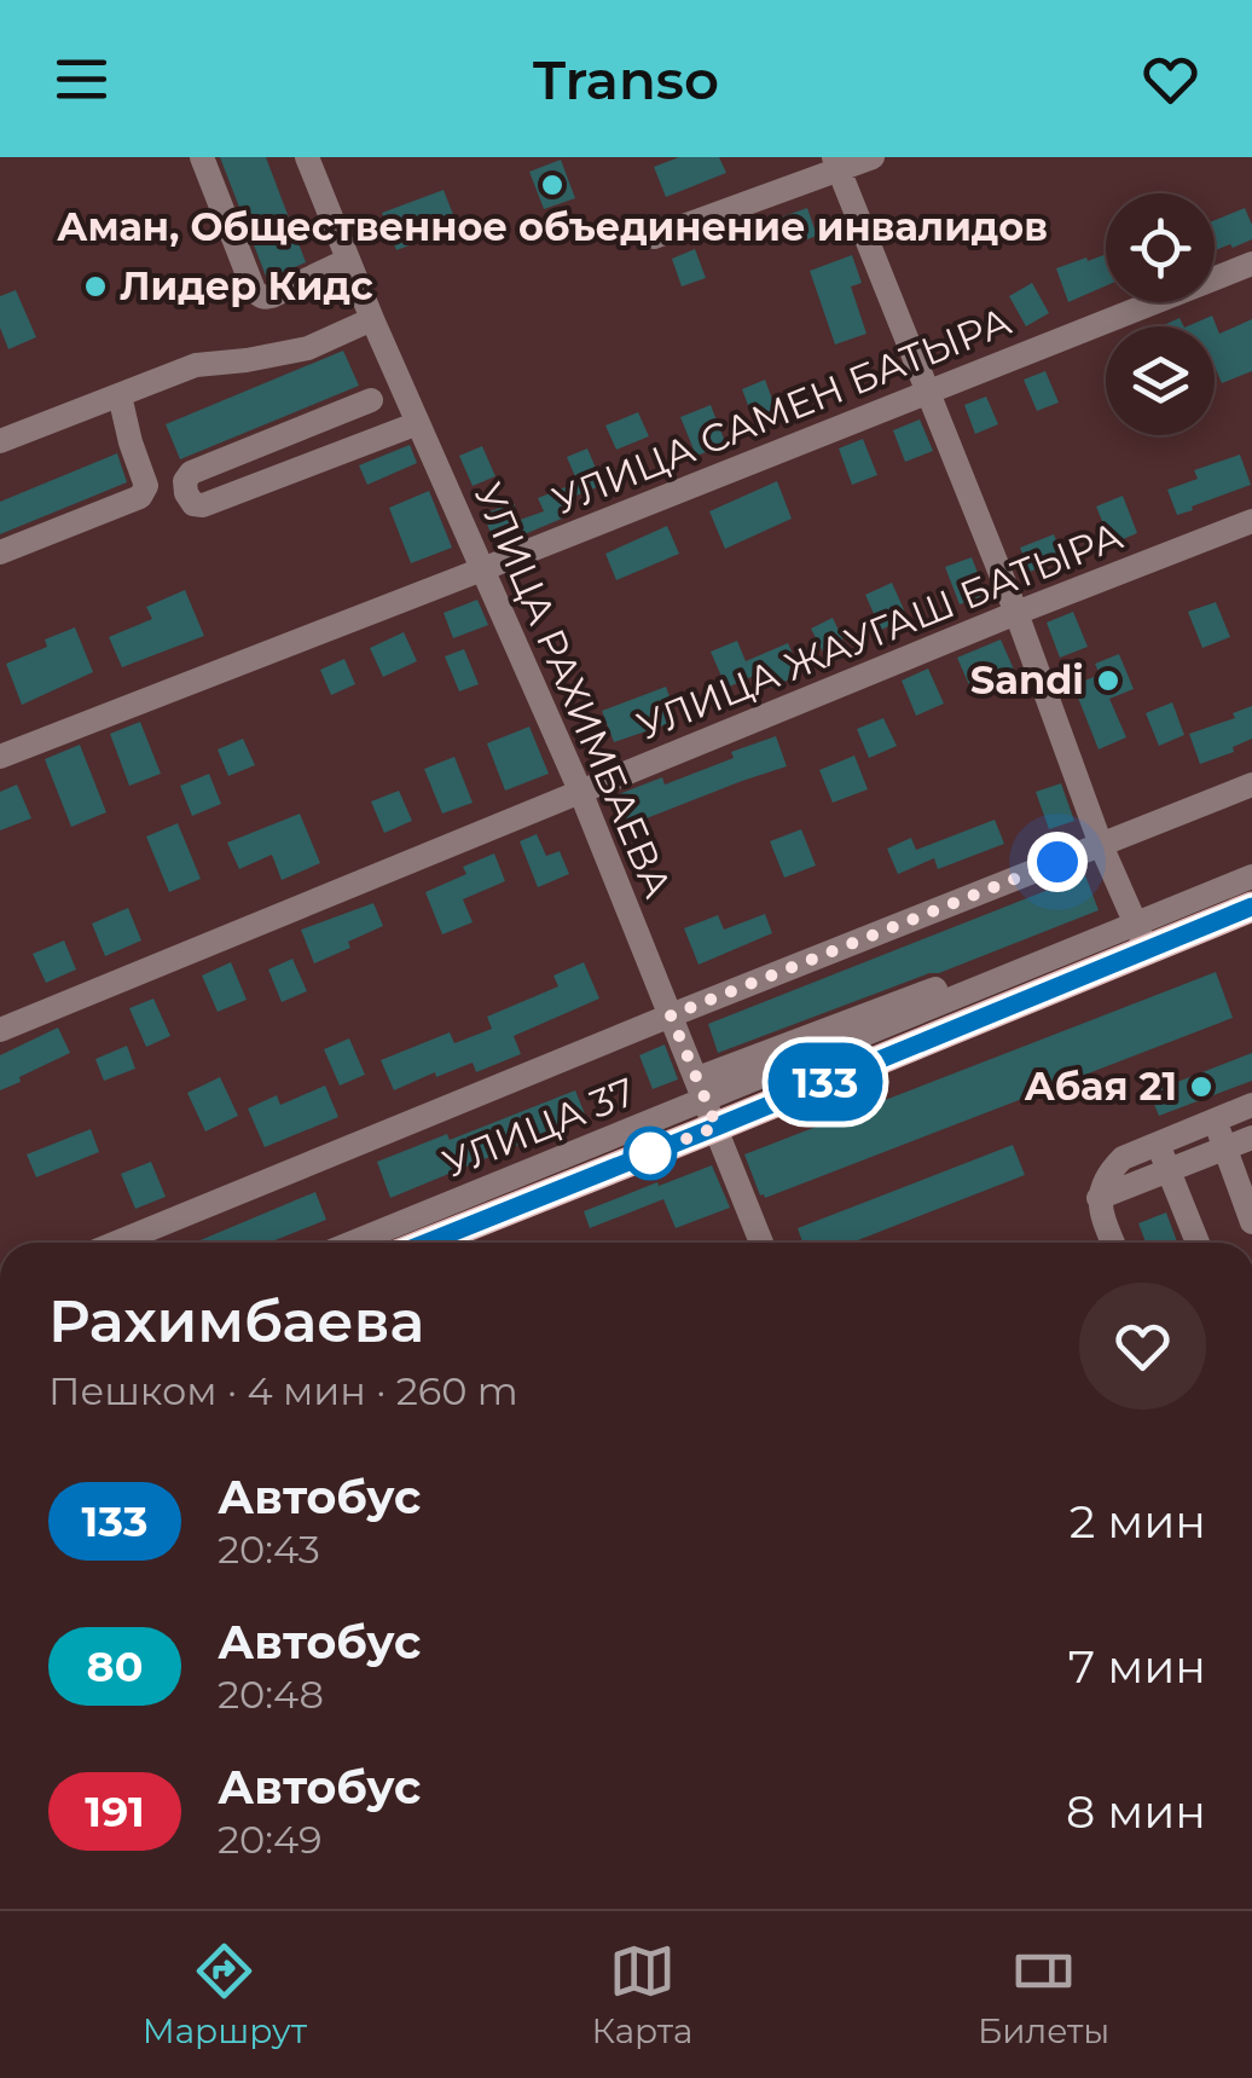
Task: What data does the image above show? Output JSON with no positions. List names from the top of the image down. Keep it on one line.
{"streets":{"street":["УЛИЦА САМЕН БАТЫРА","УЛИЦА ЖАУГАШ БАТЫРА","УЛИЦА РАХИМБАЕВА","УЛИЦА 37"]},"crossings":[["УЛИЦА САМЕН БАТЫРА","УЛИЦА РАХИМБАЕВА"],["УЛИЦА ЖАУГАШ БАТЫРА","УЛИЦА РАХИМБАЕВА"]],"places":["Аман, Общественное объединение инвалидов","Лидер Кидс","Sandi","Абая 21"],"lines":["bus line 133"],"page":{"header":"Transo","on_map":"133","heading":["Рахимбаева","Пешком · 4 мин · 260 m"],"list":[{"mark":"133","name":"Автобус","note":"20:43","value":"2 мин"},{"mark":"80","name":"Автобус","note":"20:48","value":"7 мин"},{"mark":"191","name":"Автобус","note":"20:49","value":"8 мин"}],"tabs":["Маршрут","Карта","Билеты"]}}
